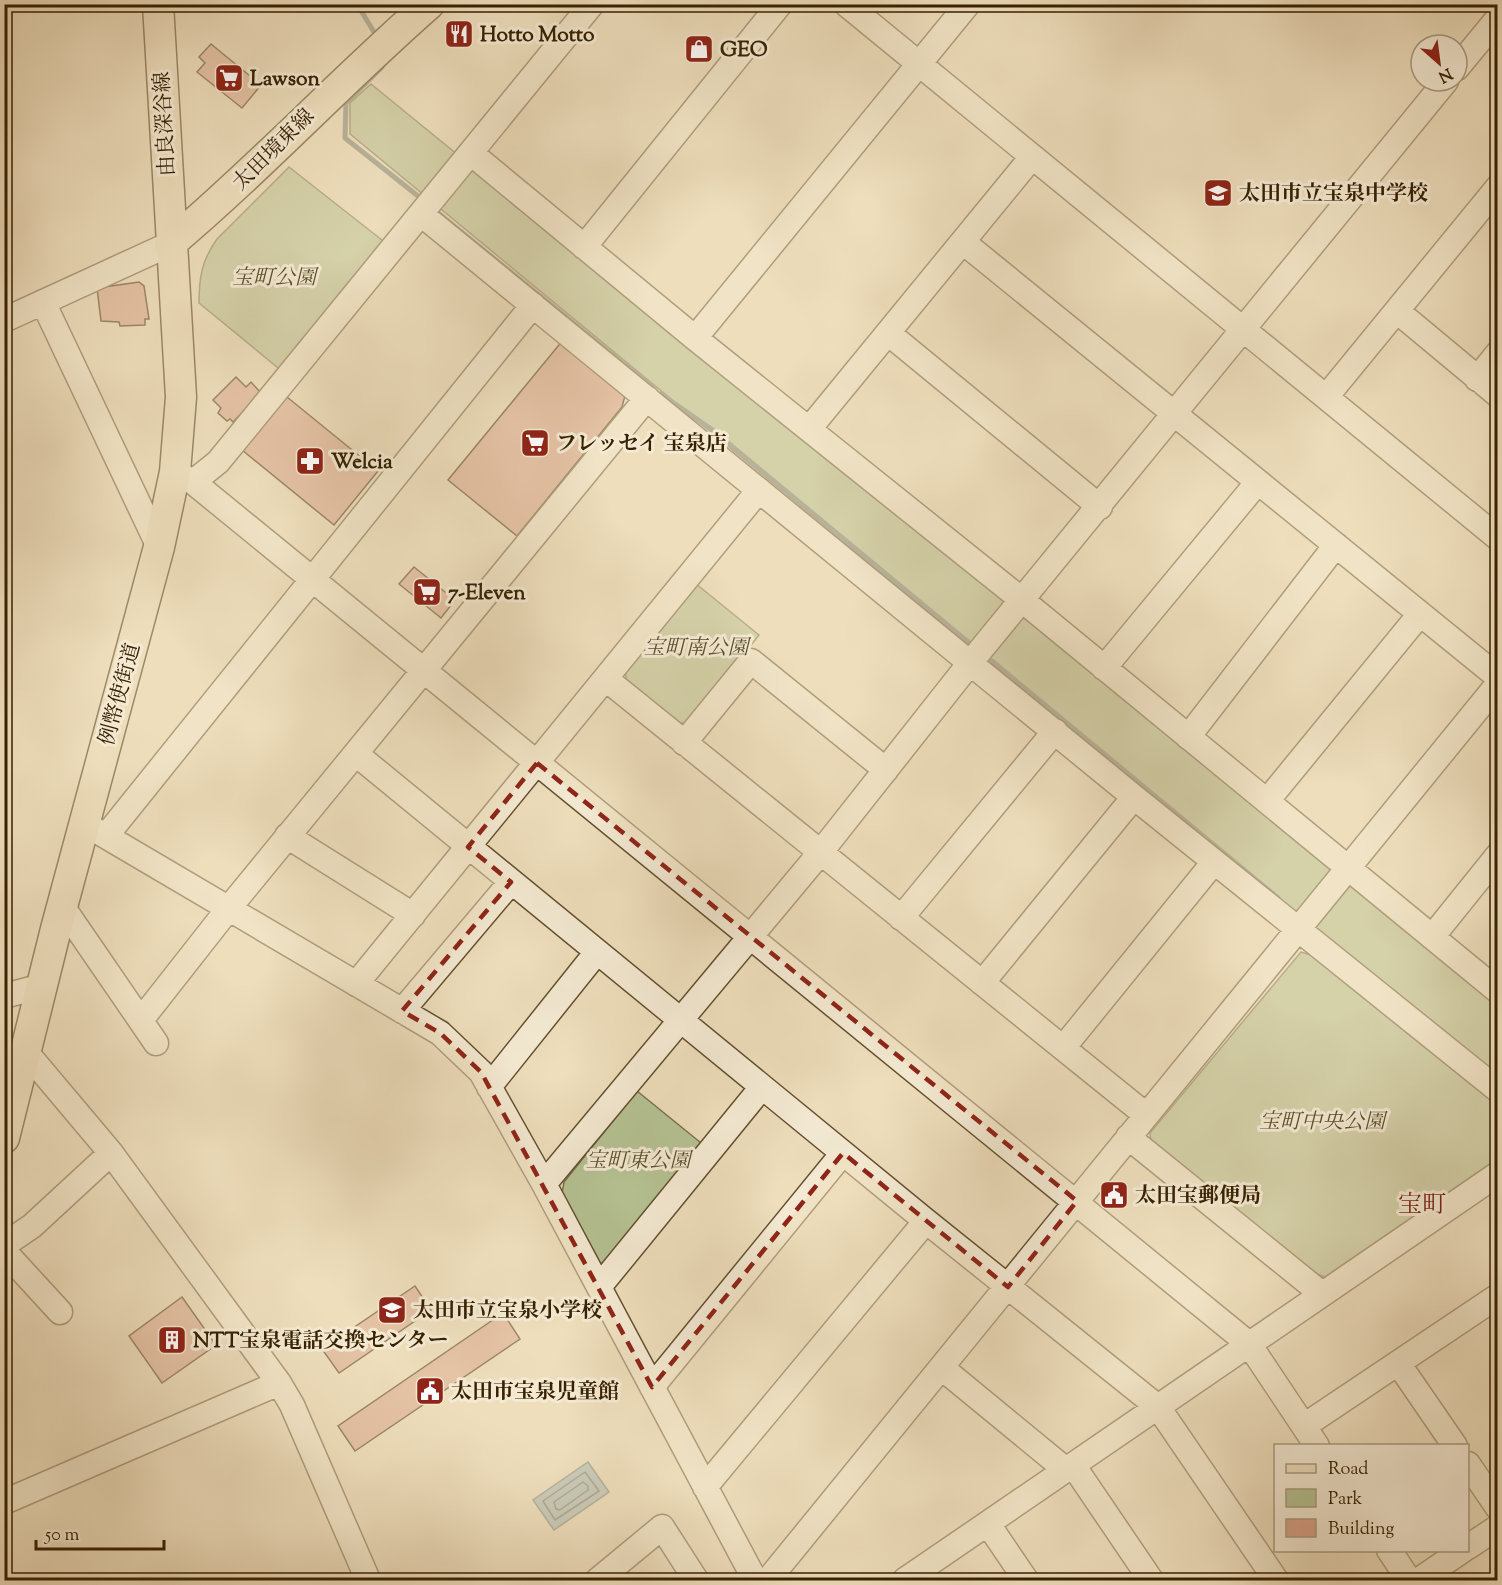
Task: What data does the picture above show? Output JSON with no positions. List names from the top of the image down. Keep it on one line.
{"streets":{"main road":["由良深谷線","太田境東線","例幣使街道"]},"crossings":[["由良深谷線","太田境東線"],["由良深谷線","例幣使街道"],["太田境東線","例幣使街道"]],"districts":["宝町"],"parks":["宝町公園","宝町南公園","宝町中央公園","宝町東公園"],"places":{"restaurant":["Hotto Motto"],"shop":["GEO"],"supermarket":["Lawson","フレッセイ 宝泉店","7-Eleven"],"school or university":["太田市立宝泉中学校","太田市立宝泉小学校"],"pharmacy":["Welcia"],"public building":["太田宝郵便局","太田市宝泉児童館"],"building":["NTT宝泉電話交換センター"]},"legend":["Road","Park","Building"],"scale_bar":"50 m","north":"bottom right"}
